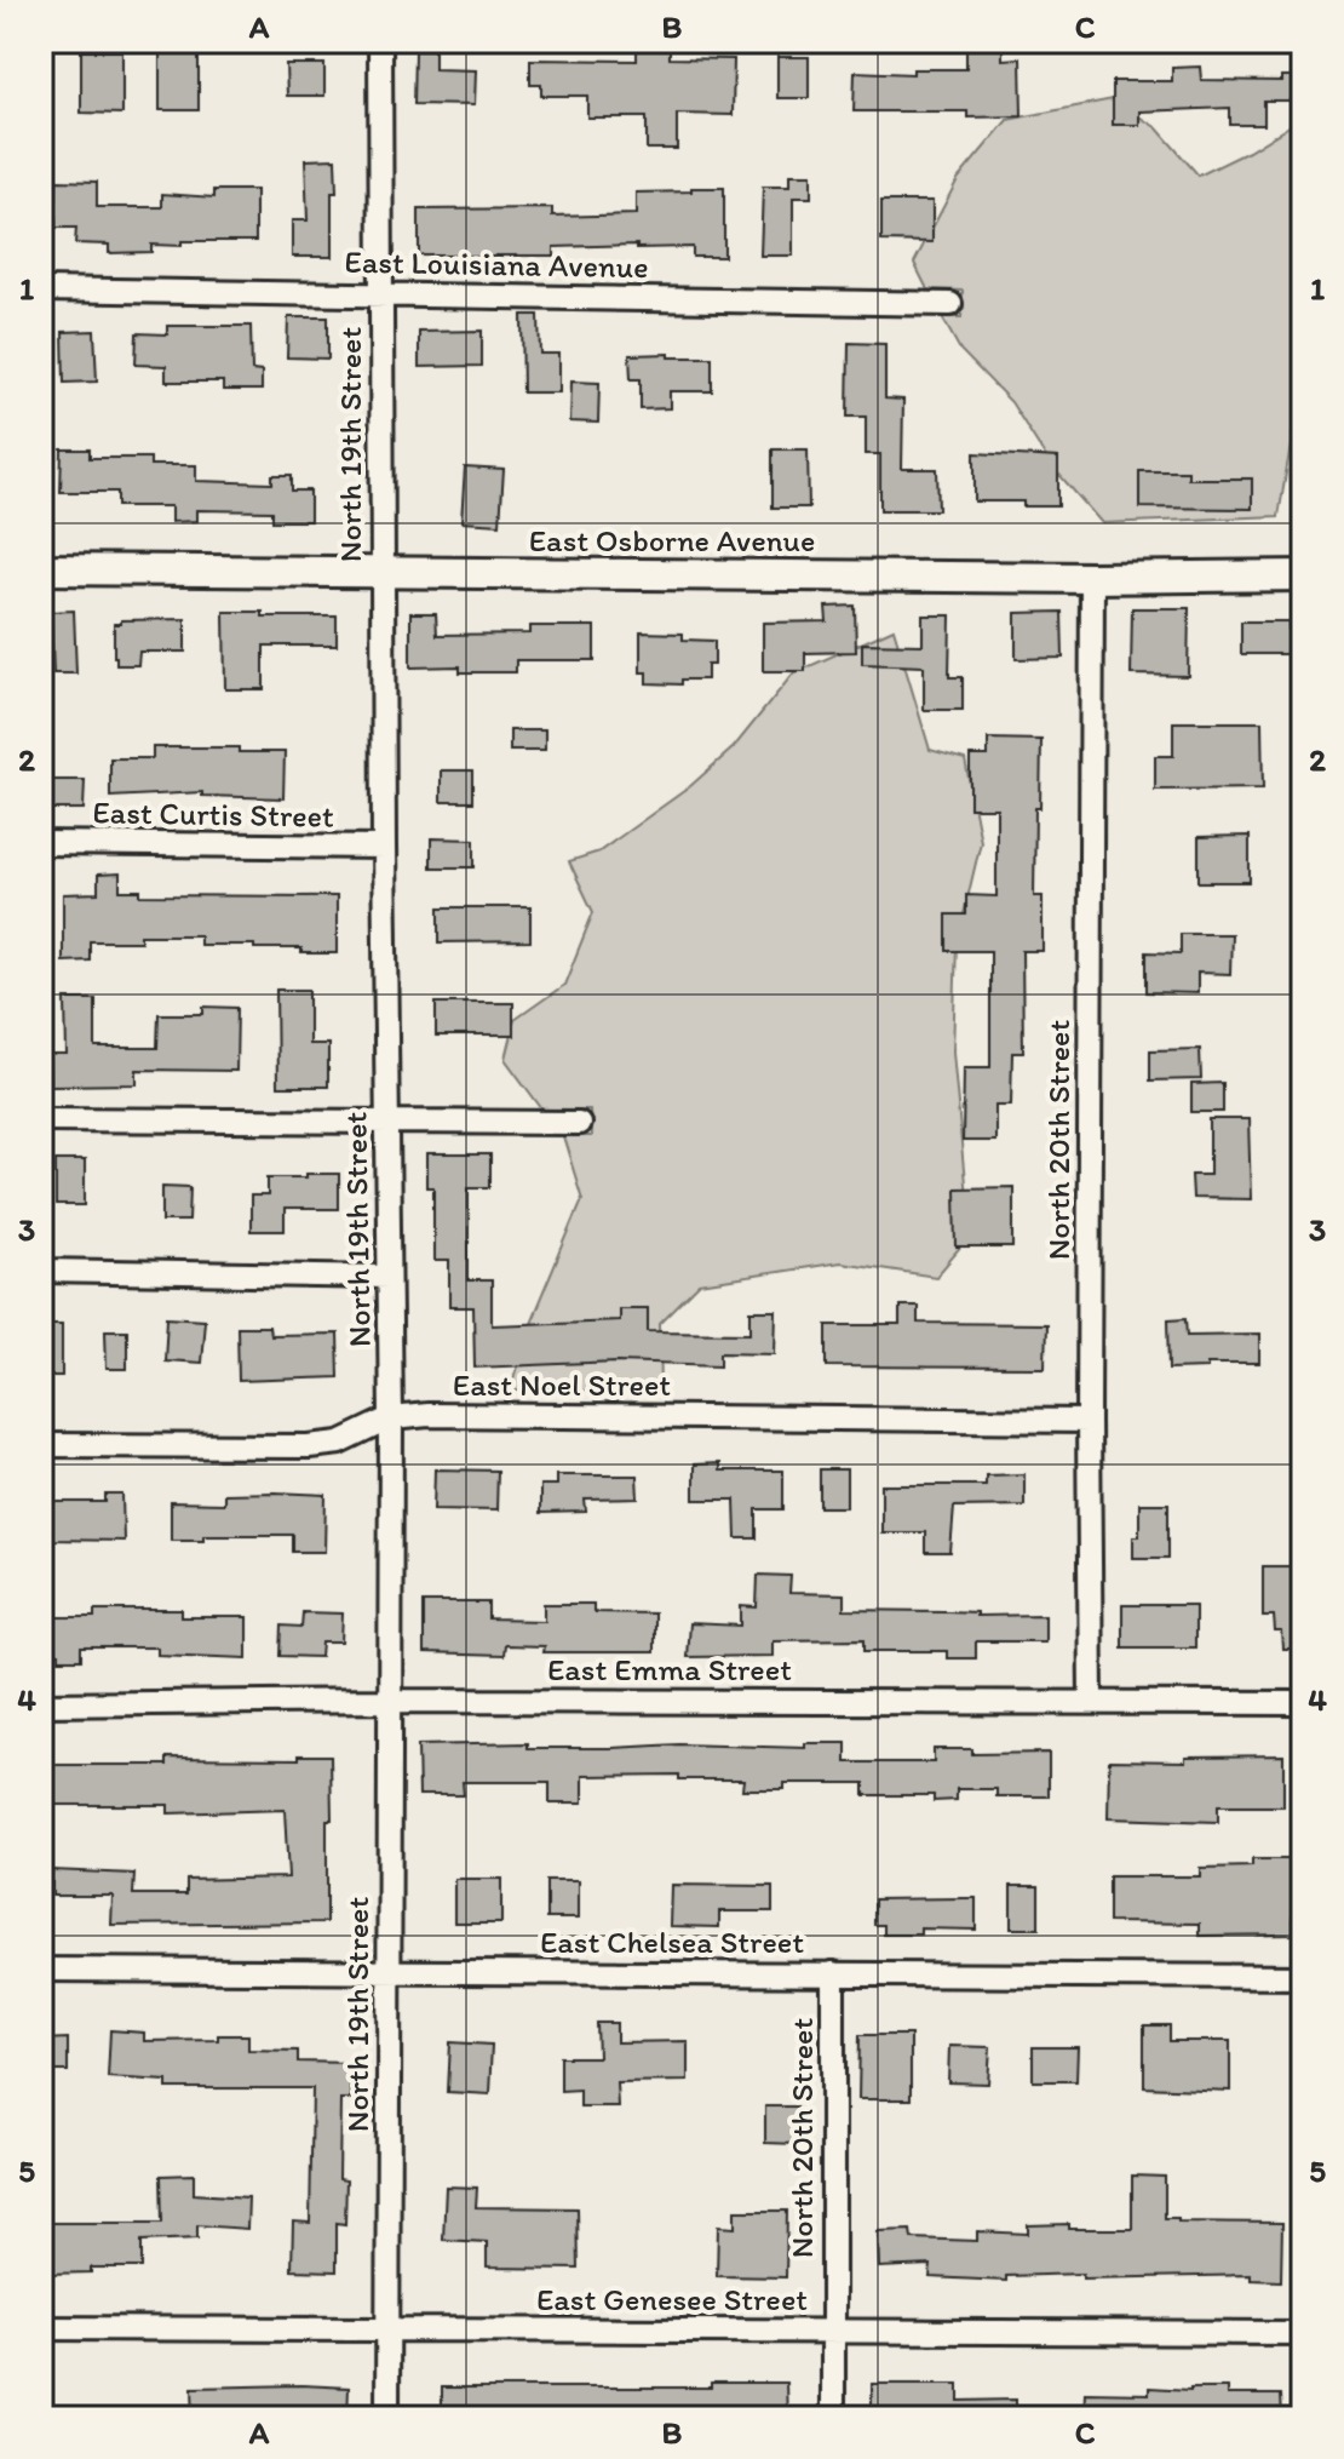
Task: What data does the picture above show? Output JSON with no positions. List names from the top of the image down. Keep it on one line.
{"streets":{"street":["East Louisiana Avenue","North 19th Street","East Osborne Avenue","East Curtis Street","North 20th Street","East Noel Street","East Emma Street","East Chelsea Street","East Genesee Street"]},"crossings":[["East Louisiana Avenue","North 19th Street"],["North 19th Street","East Osborne Avenue"],["North 19th Street","East Curtis Street"],["North 19th Street","East Noel Street"],["North 19th Street","East Emma Street"],["North 19th Street","East Chelsea Street"],["North 19th Street","East Genesee Street"],["East Osborne Avenue","North 20th Street"],["North 20th Street","East Noel Street"],["North 20th Street","East Emma Street"],["North 20th Street","East Chelsea Street"],["North 20th Street","East Genesee Street"]],"grid":{"columns":["A","B","C"],"rows":["1","2","3","4","5"]}}
